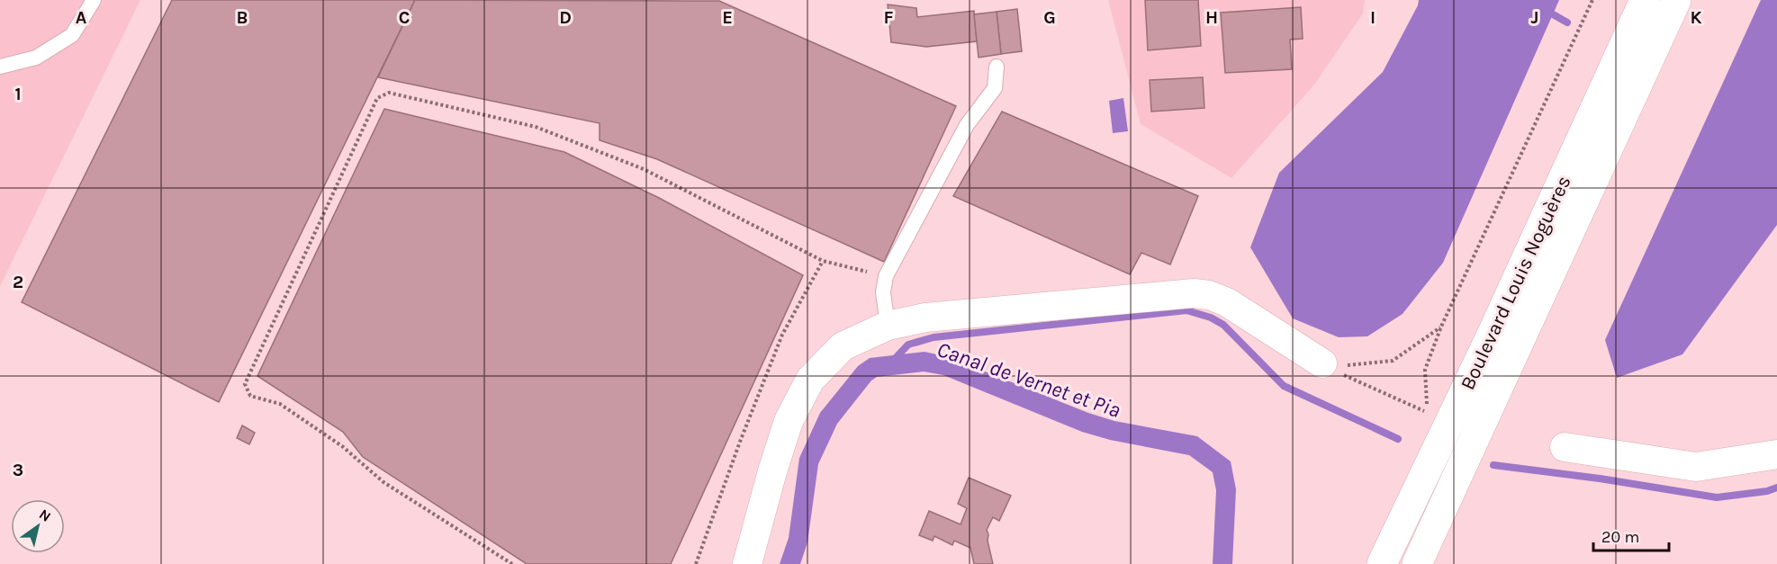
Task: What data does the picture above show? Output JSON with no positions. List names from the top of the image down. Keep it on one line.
{"streets":{"main road":["Boulevard Louis Noguères"]},"water":["Canal de Vernet et Pia"],"scale_bar":"20 m","north":"top right","grid":{"columns":["A","B","C","D","E","F","G","H","I","J","K"],"rows":["1","2","3"]}}
